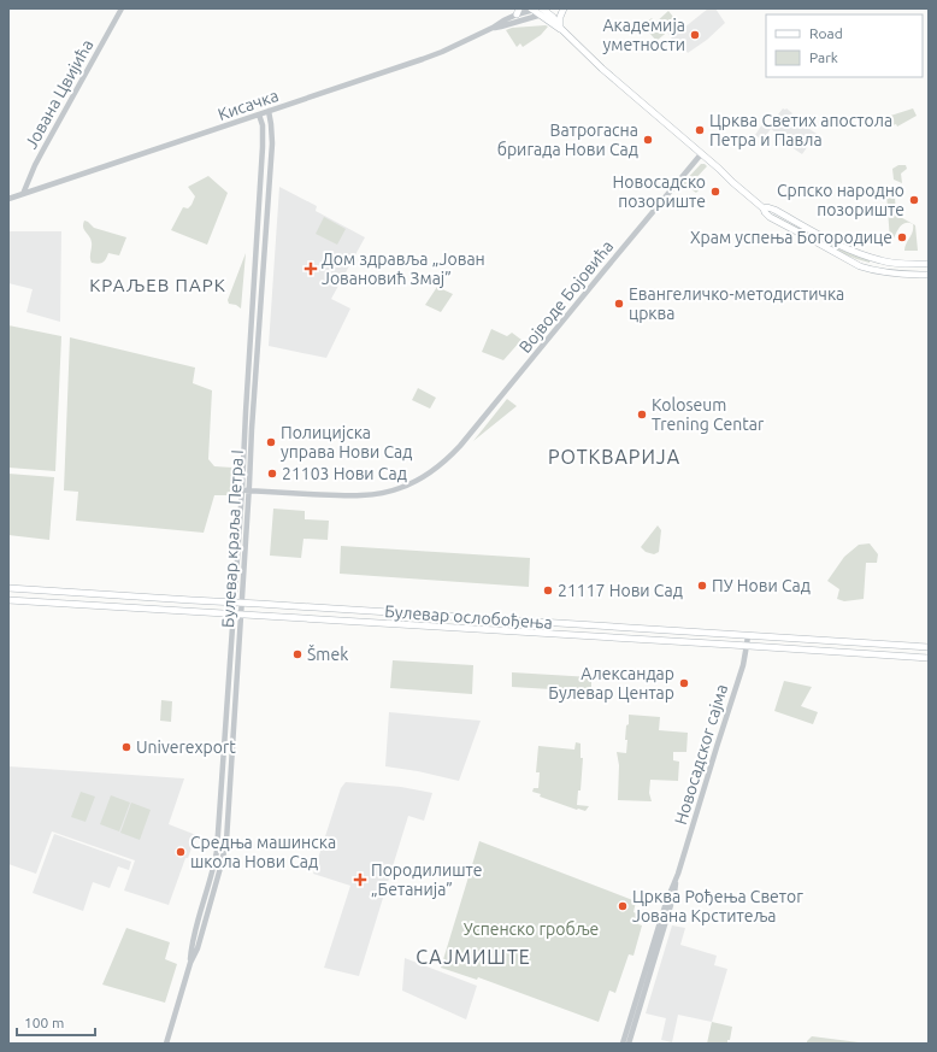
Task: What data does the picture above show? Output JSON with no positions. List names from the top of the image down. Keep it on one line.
{"streets":{"main road":["Булевар ослобођења"],"street":["Јована Цвијића","Кисачка","Војводе Бојовића","Булевар краља Петра I","Новосадског сајма"]},"crossings":[["Јована Цвијића","Кисачка"],["Кисачка","Булевар краља Петра I"],["Војводе Бојовића","Булевар краља Петра I"],["Булевар краља Петра I","Булевар ослобођења"],["Булевар ослобођења","Новосадског сајма"]],"districts":["КРАЉЕВ ПАРК","РОТКВАРИЈА","САЈМИШТЕ"],"parks":["Успенско гробље"],"places":{"other":["Академија уметности","Црква Светих апостола Петра и Павла","Ватрогасна бригада Нови Сад","Новосадско позориште","Српско народно позориште","Храм успења Богородице","Евангеличко-методистичка црква","Koloseum Trening Centar","Полицијска управа Нови Сад","21103 Нови Сад","ПУ Нови Сад","21117 Нови Сад","Šmek","Александар Булевар Центар","Univerexport","Средња машинска школа Нови Сад","Црква Рођења Светог Јована Крститеља"],"health":["Дом здравља „Јован Јовановић Змај”","Породилиште „Бетанија”"]},"legend":["Road","Park"],"scale_bar":"100 m"}
